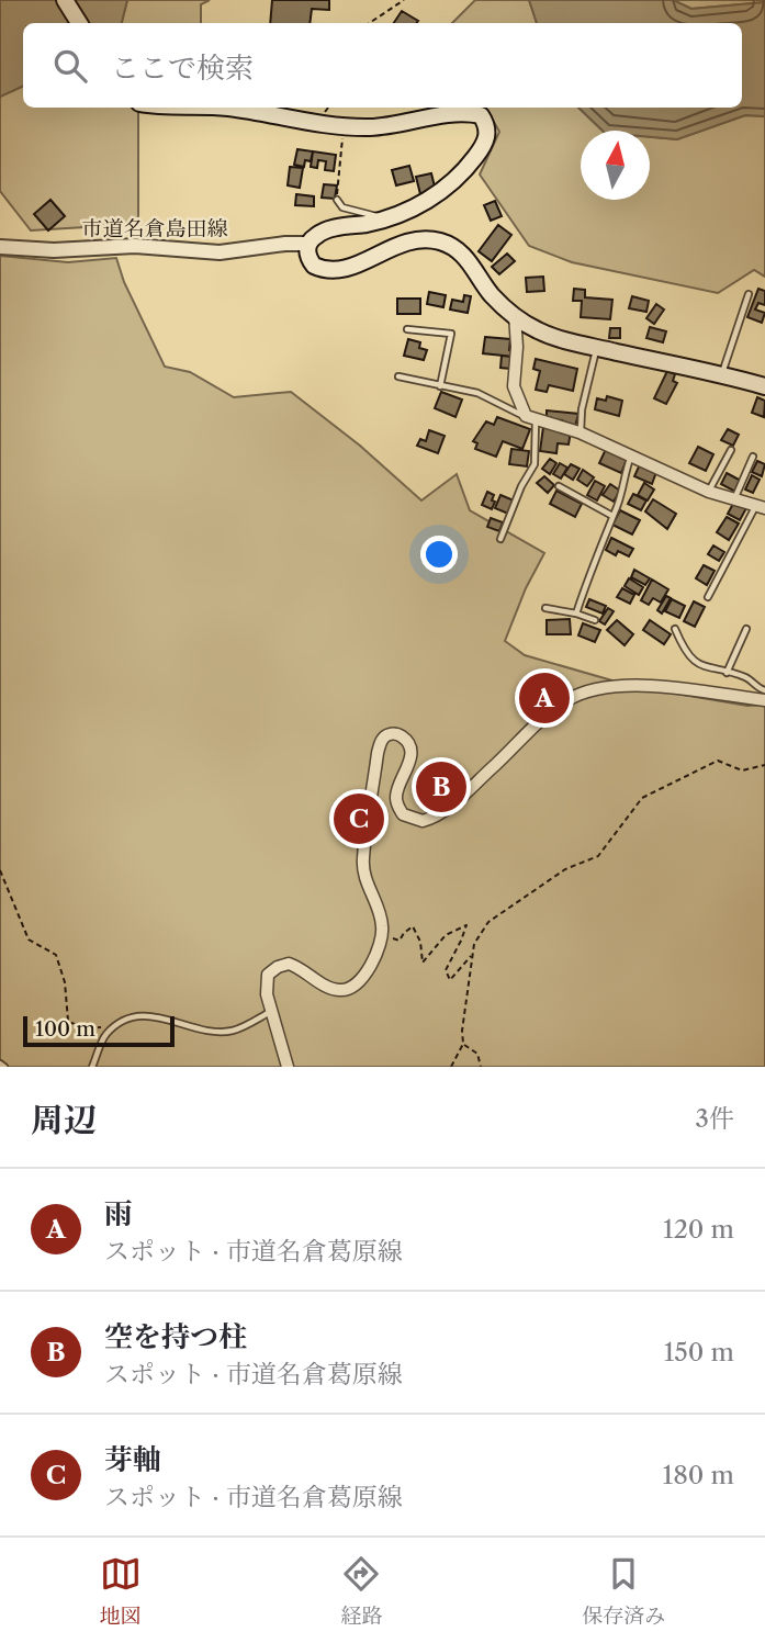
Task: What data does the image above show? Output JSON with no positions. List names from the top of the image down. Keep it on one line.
{"streets":{"street":["市道名倉島田線"]},"scale_bar":"100 m","north":"top","page":{"search":"ここで検索","pins":["A","B","C"],"scale":"100 m","heading":["周辺","3件"],"list":[{"mark":"A","name":"雨","note":"スポット · 市道名倉葛原線","value":"120 m"},{"mark":"B","name":"空を持つ柱","note":"スポット · 市道名倉葛原線","value":"150 m"},{"mark":"C","name":"芽軸","note":"スポット · 市道名倉葛原線","value":"180 m"}],"nav":["地図","経路","保存済み"]}}
